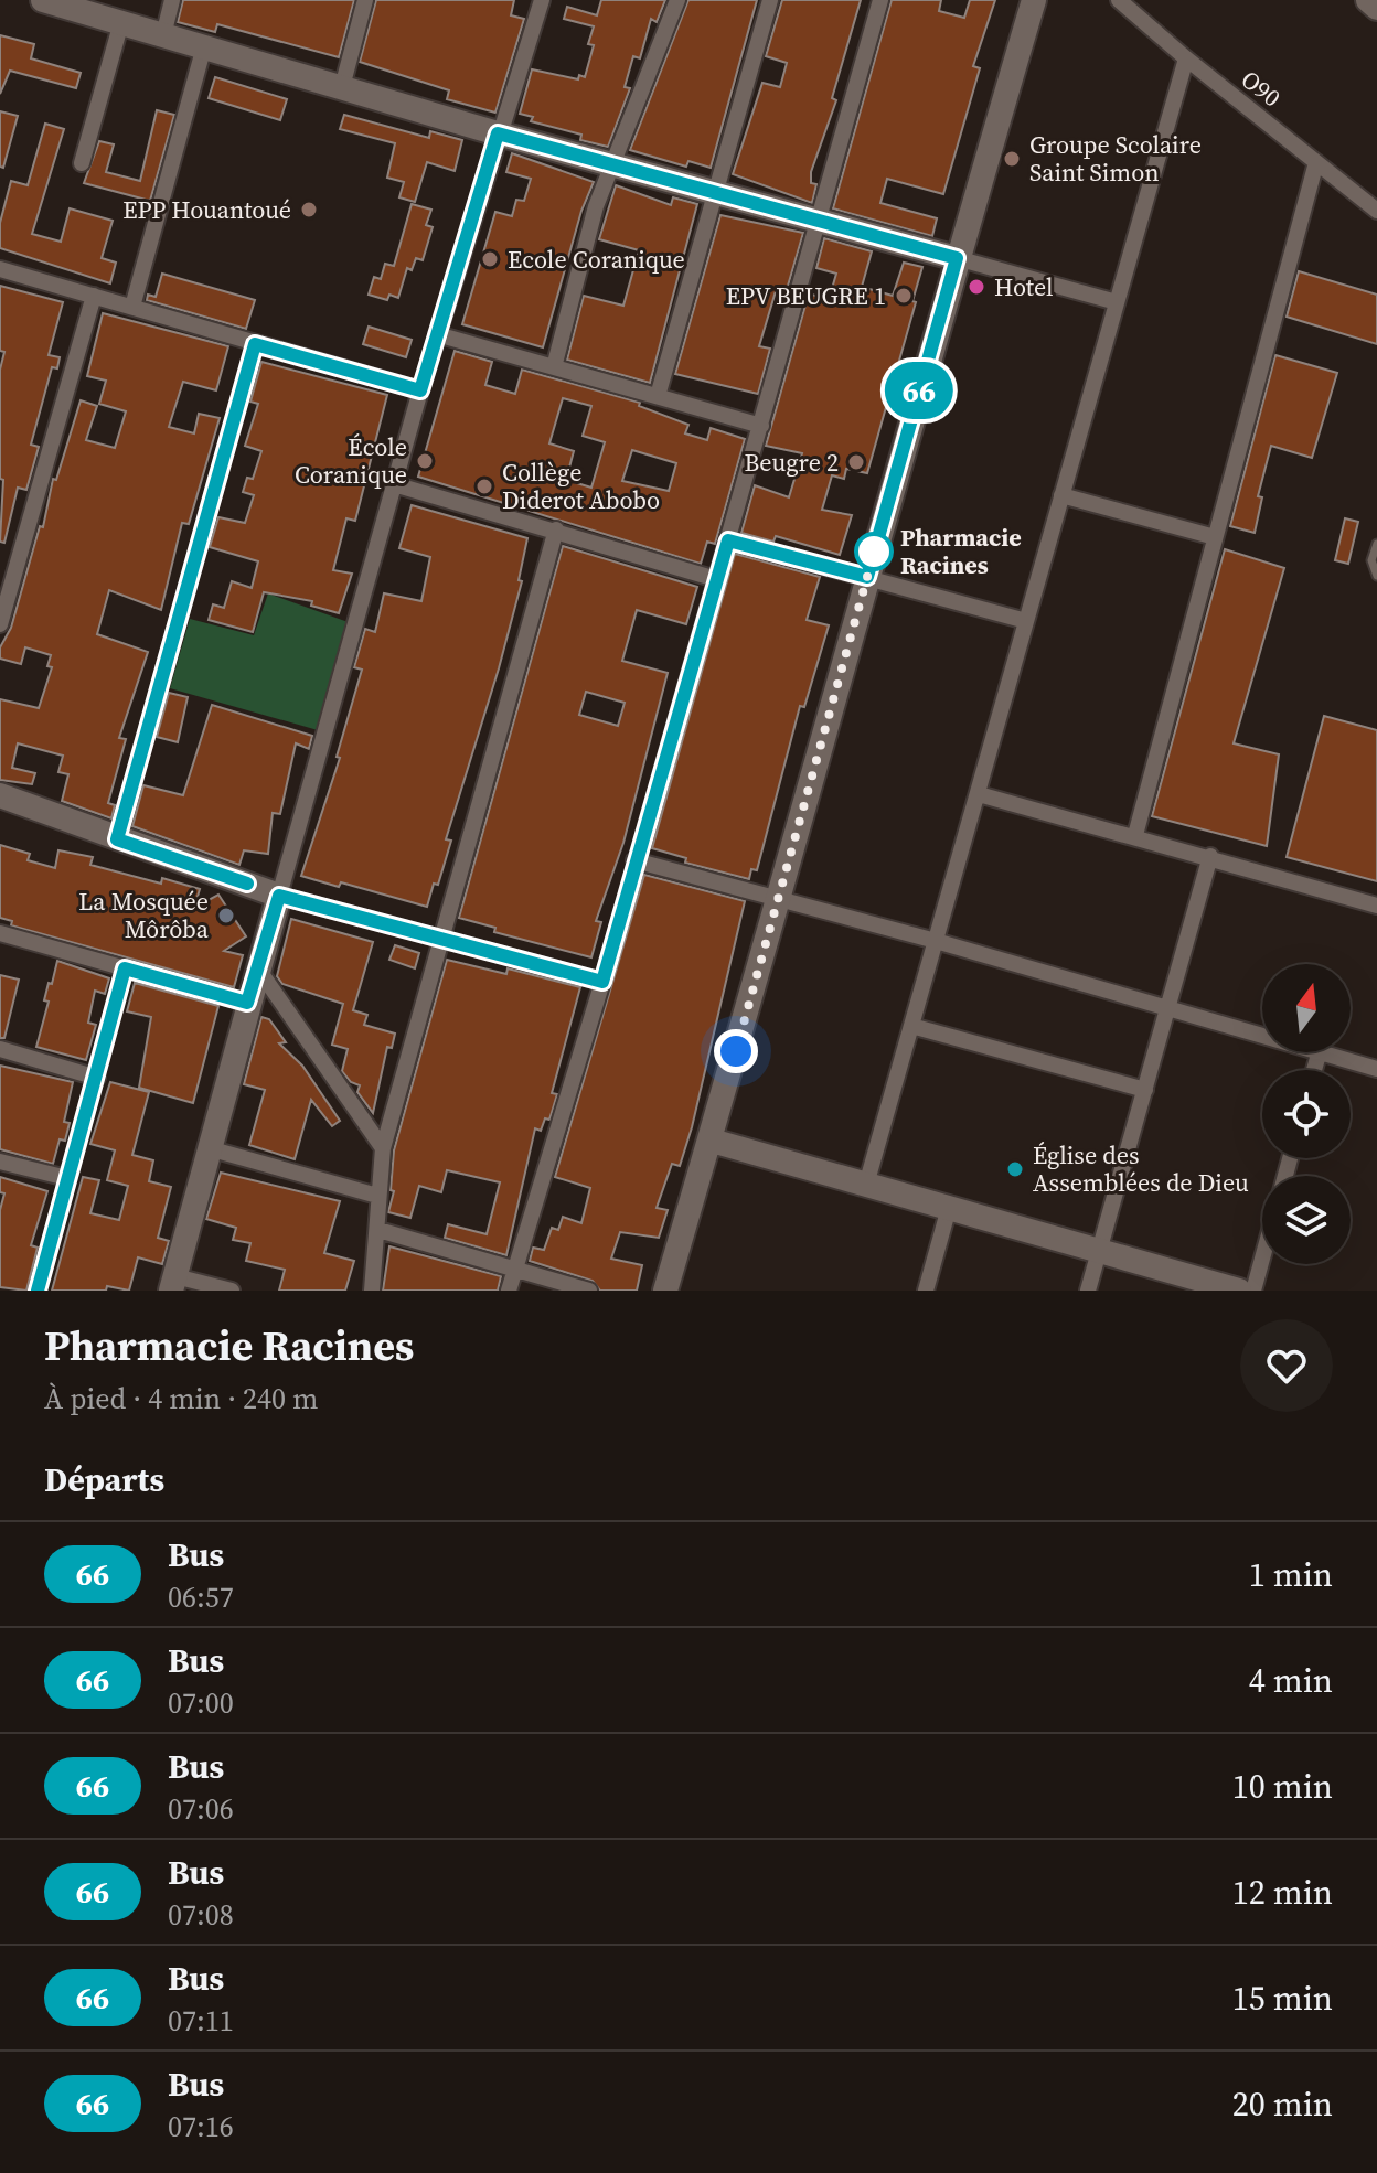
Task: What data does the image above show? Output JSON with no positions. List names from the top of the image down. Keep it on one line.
{"streets":{"street":["O90"]},"places":["Groupe Scolaire Saint Simon","EPP Houantoué","Ecole Coranique","Hotel","EPV BEUGRE 1","École Coranique","Beugre 2","Collège Diderot Abobo","Pharmacie Racines","La Mosquée Môrôba","Église des Assemblées de Dieu"],"lines":["bus line 66"],"north":"top","page":{"on_map":"66","heading":[["Pharmacie Racines","À pied · 4 min · 240 m"],"Départs"],"list":[{"mark":"66","name":"Bus","note":"06:57","value":"1 min"},{"mark":"66","name":"Bus","note":"07:00","value":"4 min"},{"mark":"66","name":"Bus","note":"07:06","value":"10 min"},{"mark":"66","name":"Bus","note":"07:08","value":"12 min"},{"mark":"66","name":"Bus","note":"07:11","value":"15 min"},{"mark":"66","name":"Bus","note":"07:16","value":"20 min"}]}}
